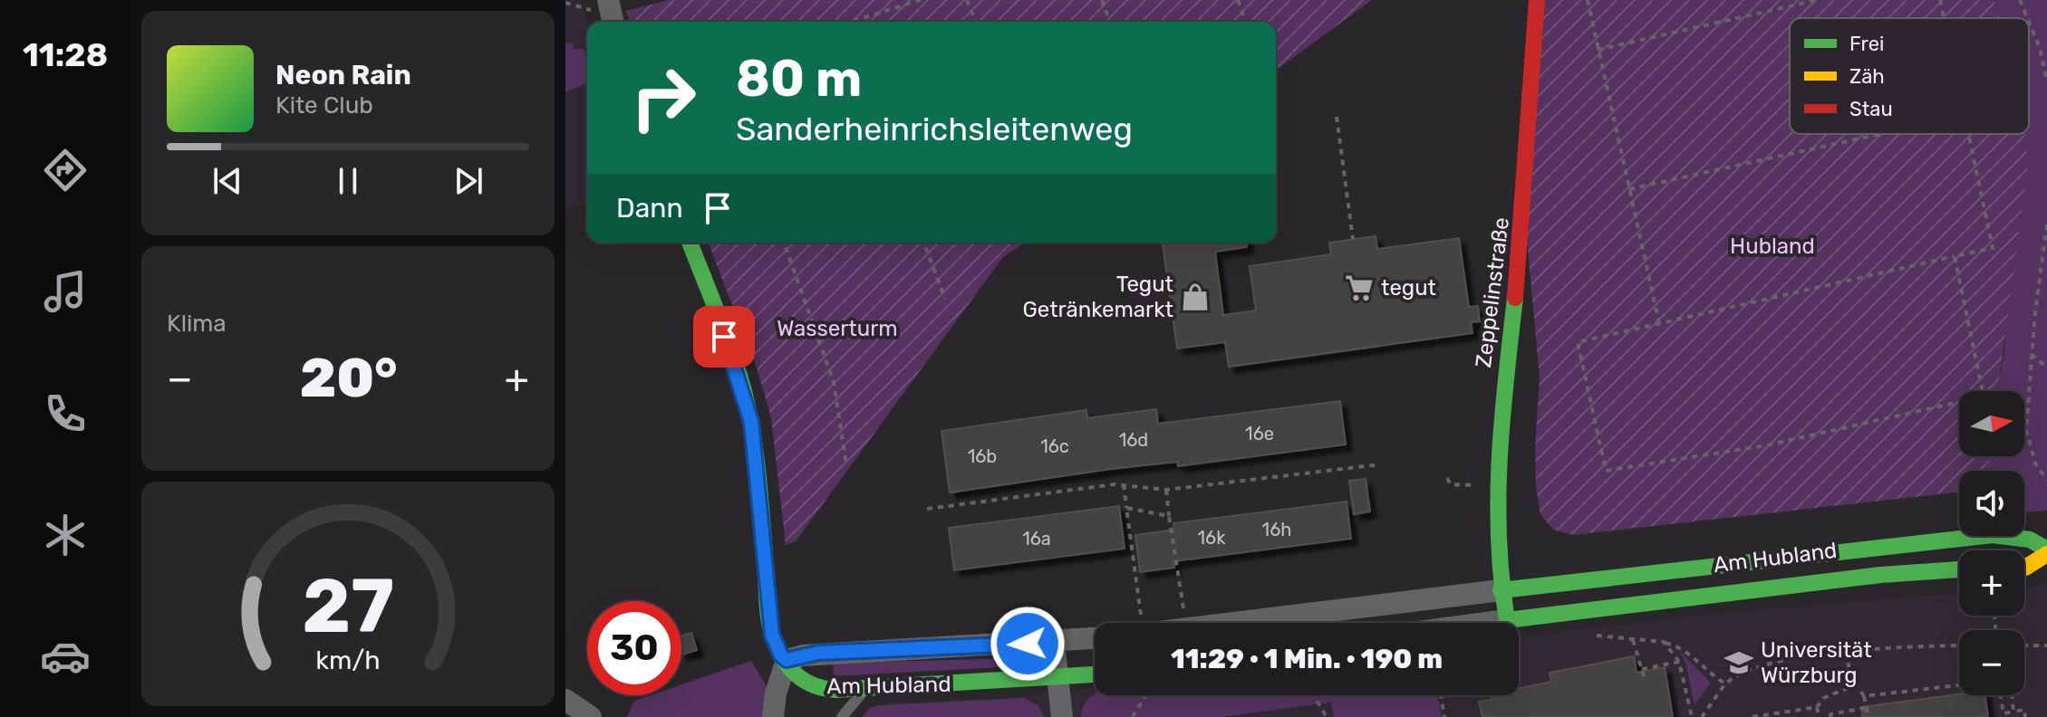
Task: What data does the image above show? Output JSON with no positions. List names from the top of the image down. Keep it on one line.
{"streets":{"street":["Zeppelinstraße","Am Hubland"]},"crossings":[["Zeppelinstraße","Am Hubland"]],"parks":["Hubland","Wasserturm"],"places":{"supermarket":["tegut"],"shop":["Tegut Getränkemarkt"],"school or university":["Universität Würzburg"]},"house_numbers":["16e","16d","16c","16b","16h","16k","16a"],"legend":["Frei","Zäh","Stau"],"north":"right","page":{"tabs":"11:28","turn":["80 m","Sanderheinrichsleitenweg"],"song":["Neon Rain","Kite Club"],"then":"Dann","tile":"Klima","heat":["−","20°","+"],"map_buttons":["+","−"],"limit":"30","trip":"11:29 · 1 Min. · 190 m","gauge":["27","km/h"]}}
